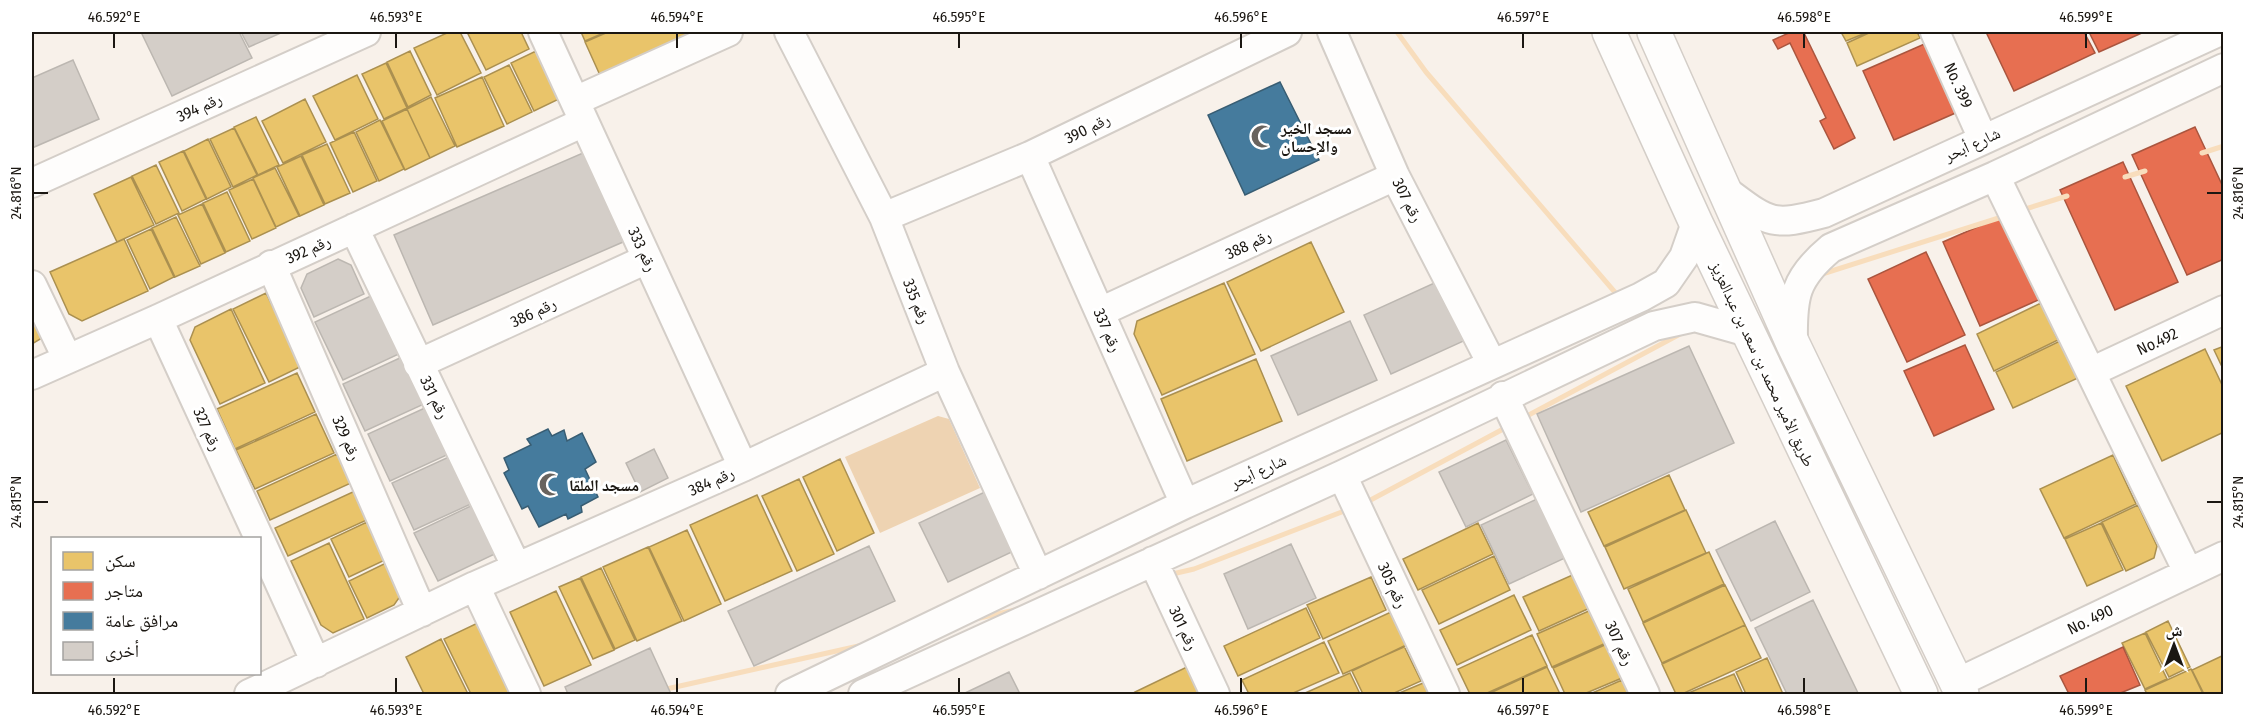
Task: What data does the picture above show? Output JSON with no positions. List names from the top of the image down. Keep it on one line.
{"streets":{"main road":["طريق الأمير محمد بن سعد بن عبدالعزيز"],"street":["No. 399","رقم 394","رقم 390","شارع أبحر","رقم 307","رقم 388","رقم 392","رقم 333","رقم 335","رقم 386","رقم 337","No.492","رقم 331","رقم 327","رقم 329","رقم 384","رقم 305","No. 490","رقم 301"]},"crossings":[["No. 399","شارع أبحر"],["رقم 390","رقم 335"],["رقم 390","رقم 337"],["شارع أبحر","رقم 307"],["شارع أبحر","رقم 335"],["شارع أبحر","رقم 337"],["شارع أبحر","طريق الأمير محمد بن سعد بن عبدالعزيز"],["رقم 307","رقم 388"],["رقم 388","رقم 337"],["رقم 392","رقم 333"],["رقم 392","رقم 331"],["رقم 392","رقم 327"],["رقم 392","رقم 329"],["رقم 333","رقم 386"],["رقم 333","رقم 384"],["رقم 335","رقم 384"],["رقم 386","رقم 331"],["رقم 331","رقم 384"],["رقم 327","رقم 384"],["رقم 329","رقم 384"]],"places":{"mosque":["مسجد الخير والإحسان","مسجد الملقا"]},"legend":["سكن","متاجر","مرافق عامة","أخرى"],"north":"top","coordinates":["46.592°E","46.593°E","46.594°E","46.595°E","46.596°E","46.597°E","46.598°E","46.599°E","24.816°N","24.815°N"]}
